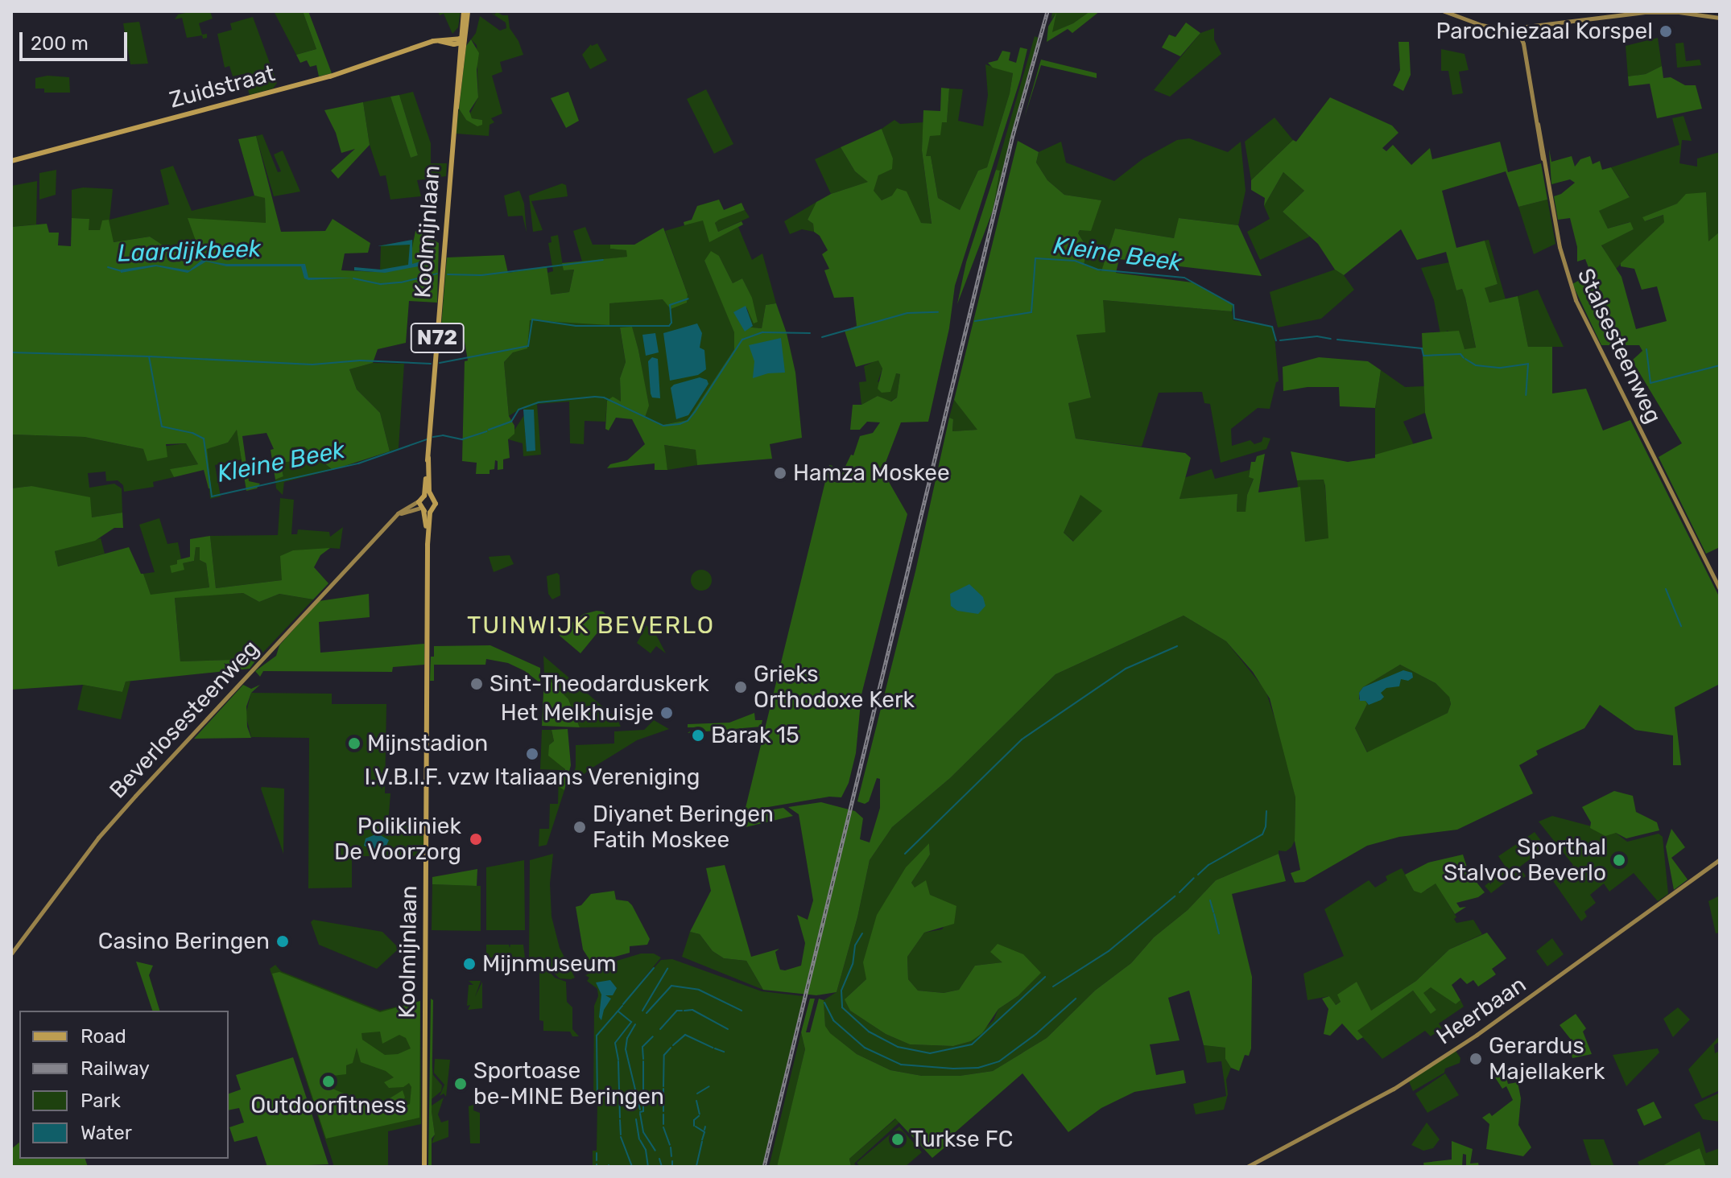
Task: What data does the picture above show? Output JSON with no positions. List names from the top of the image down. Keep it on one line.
{"streets":{"main road":["Zuidstraat","Koolmijnlaan","N72"],"street":["Stalsesteenweg","Beverlosesteenweg","Heerbaan"]},"crossings":[["Zuidstraat","Koolmijnlaan"],["Koolmijnlaan","N72"],["Koolmijnlaan","Beverlosesteenweg"],["N72","Beverlosesteenweg"]],"districts":["TUINWIJK BEVERLO"],"water":["Laardijkbeek","Kleine Beek"],"places":["Parochiezaal Korspel","Hamza Moskee","Sint-Theodarduskerk","Grieks Orthodoxe Kerk","Het Melkhuisje","Barak 15","Mijnstadion","I.V.B.I.F. vzw Italiaans Vereniging","Diyanet Beringen Fatih Moskee","Polikliniek De Voorzorg","Sporthal Stalvoc Beverlo","Casino Beringen","Mijnmuseum","Gerardus Majellakerk","Outdoorfitness","Sportoase be-MINE Beringen","Turkse FC"],"legend":["Road","Railway","Park","Water"],"scale_bar":"200 m"}
